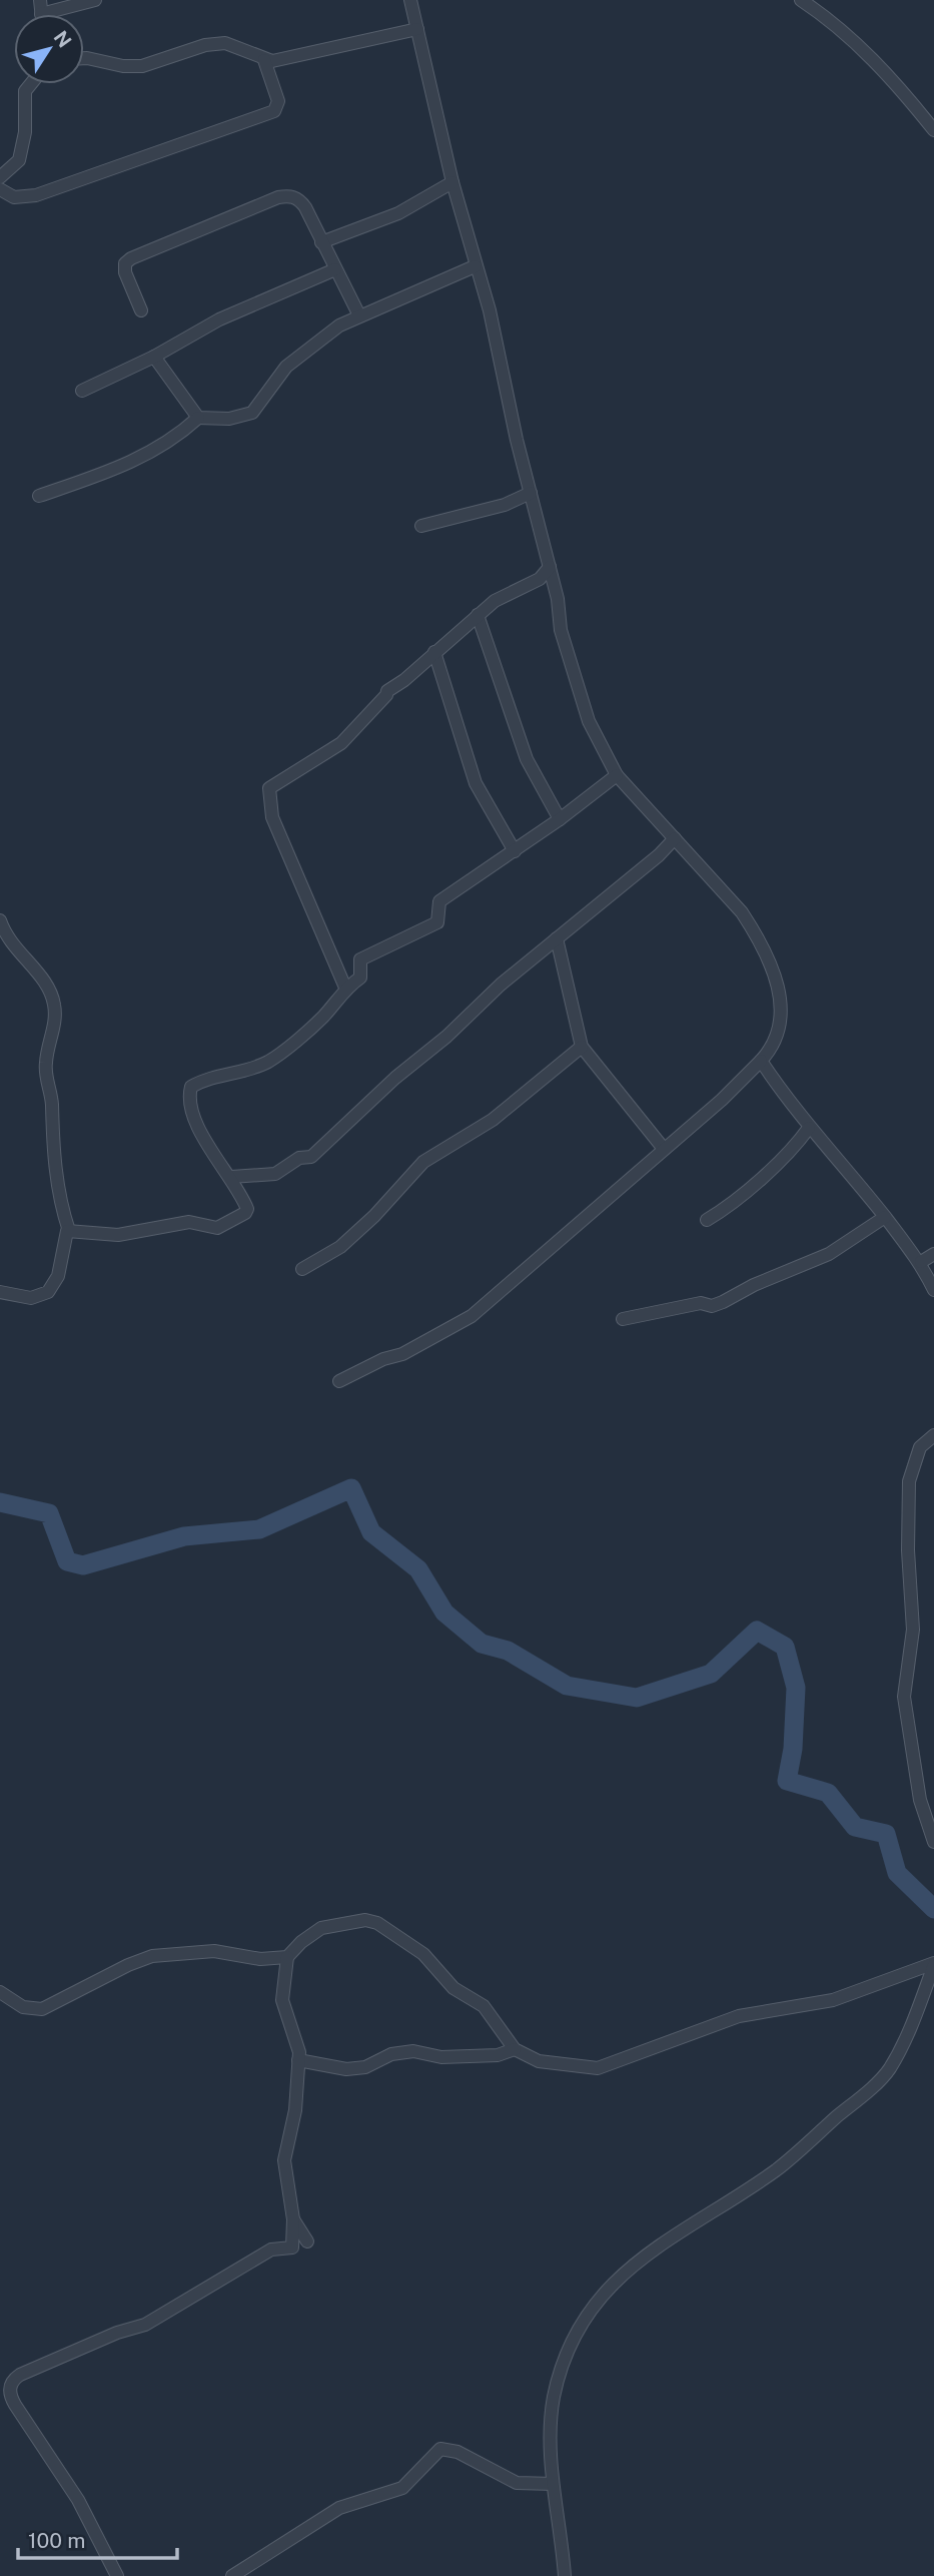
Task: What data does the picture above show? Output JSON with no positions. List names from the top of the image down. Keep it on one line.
{"scale_bar":"100 m","north":"top right"}
